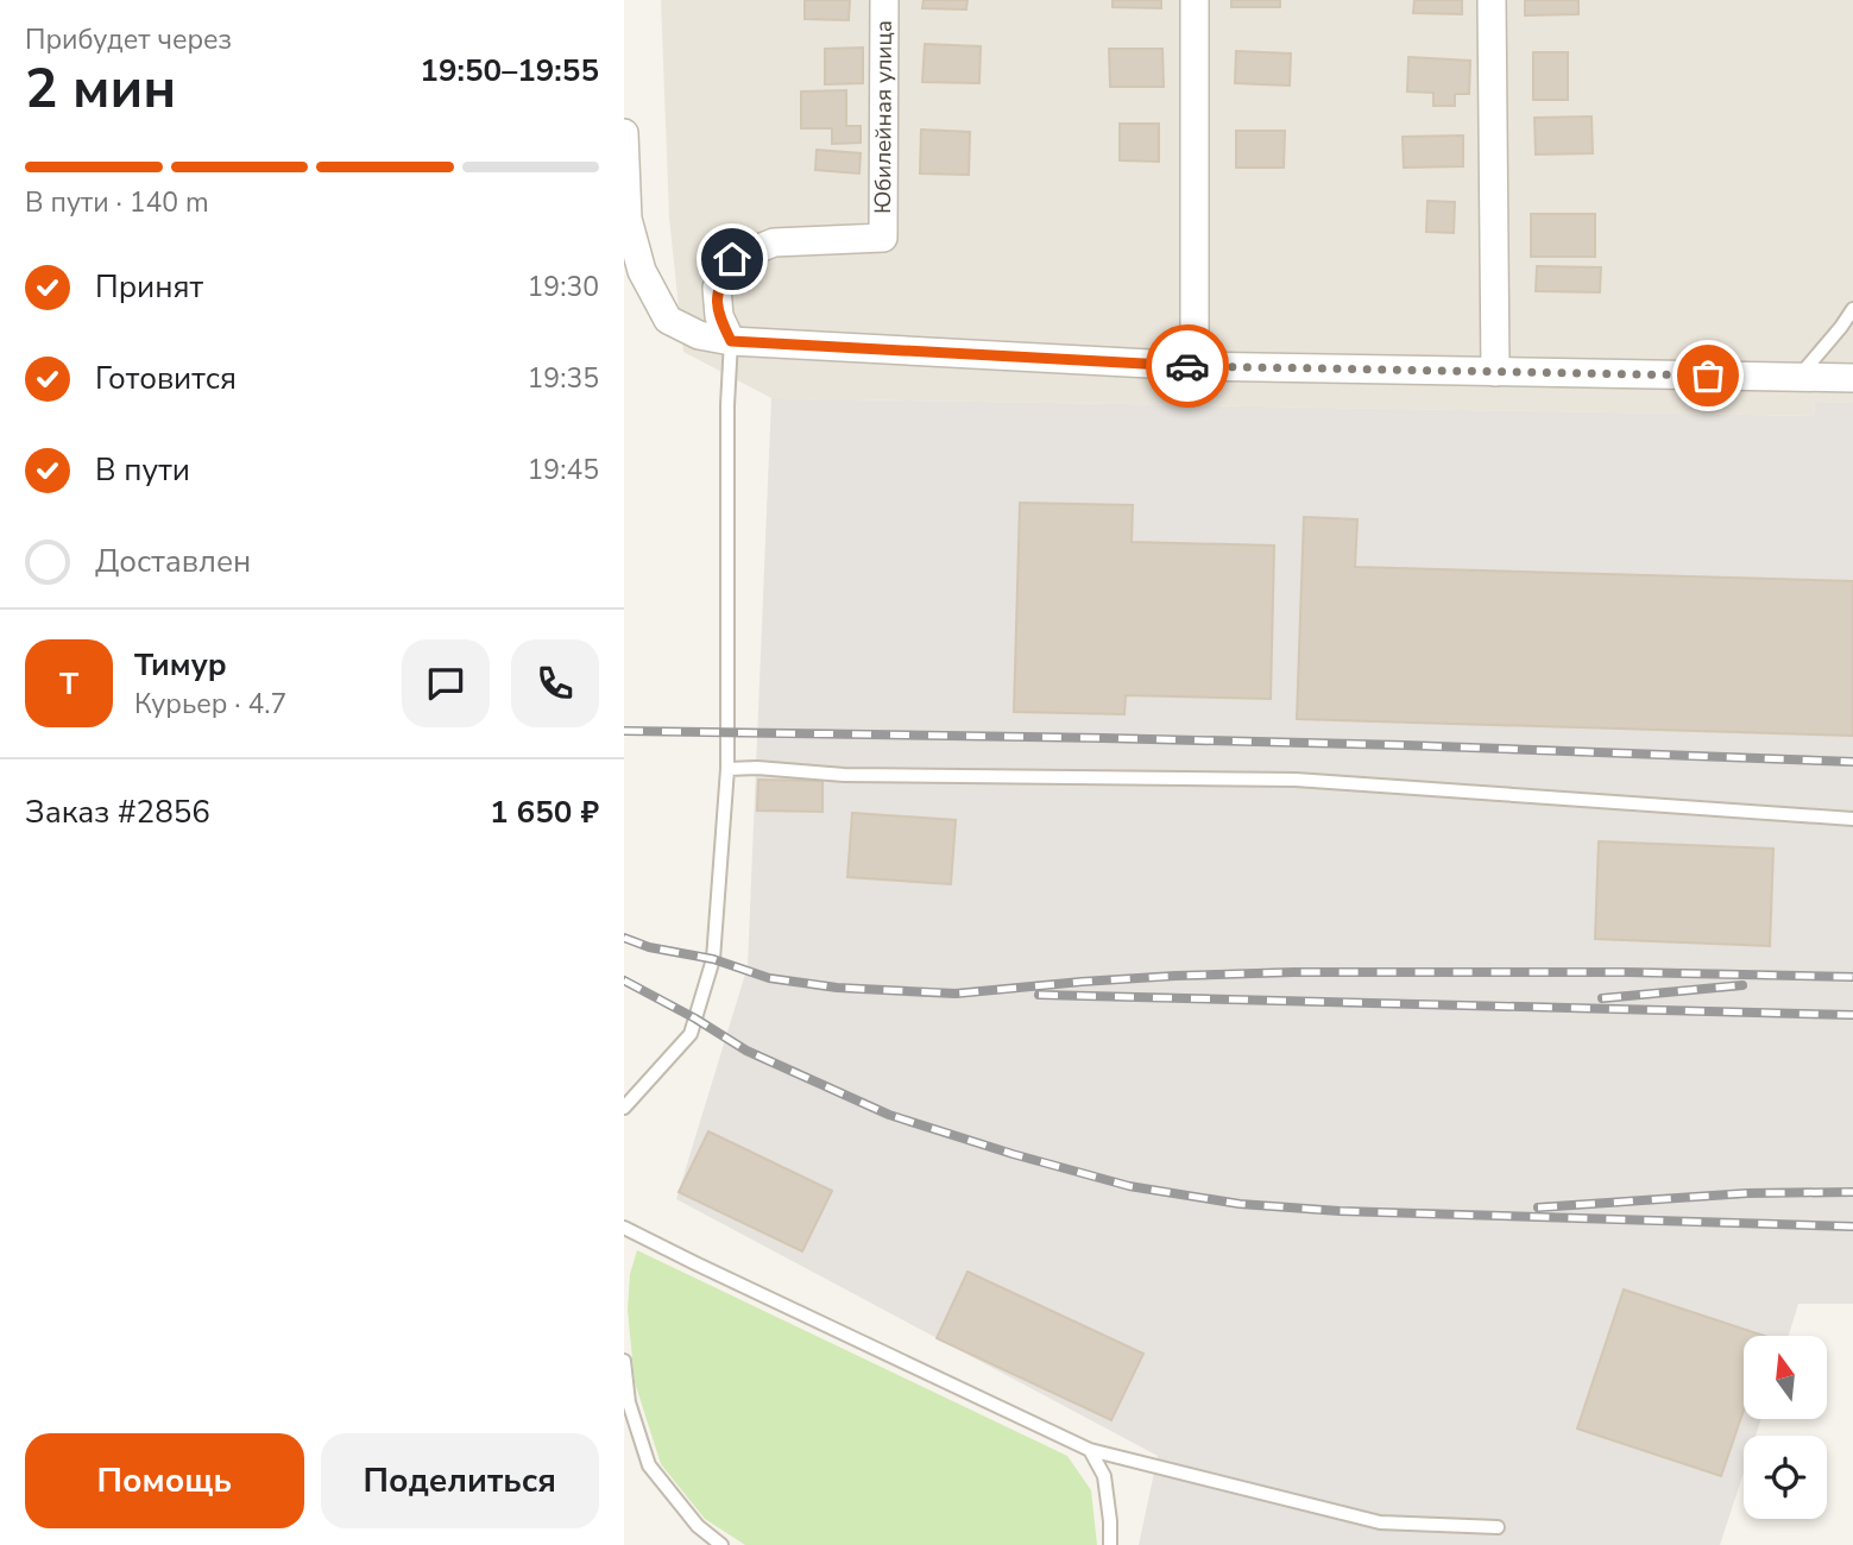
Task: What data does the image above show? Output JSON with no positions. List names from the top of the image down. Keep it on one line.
{"streets":{"street":["Юбилейная улица"]},"north":"top","page":{"heading":["2 мин","Прибудет через","19:50–19:55"],"panel":["Тимур","Курьер · 4.7","Заказ #2856","1 650 ₽"],"bar":"В пути · 140 m","list":[["Принят","19:30"],["Готовится","19:35"],["В пути","19:45"],"Доставлен"],"round":"Т","buttons":["Помощь","Поделиться"]}}
